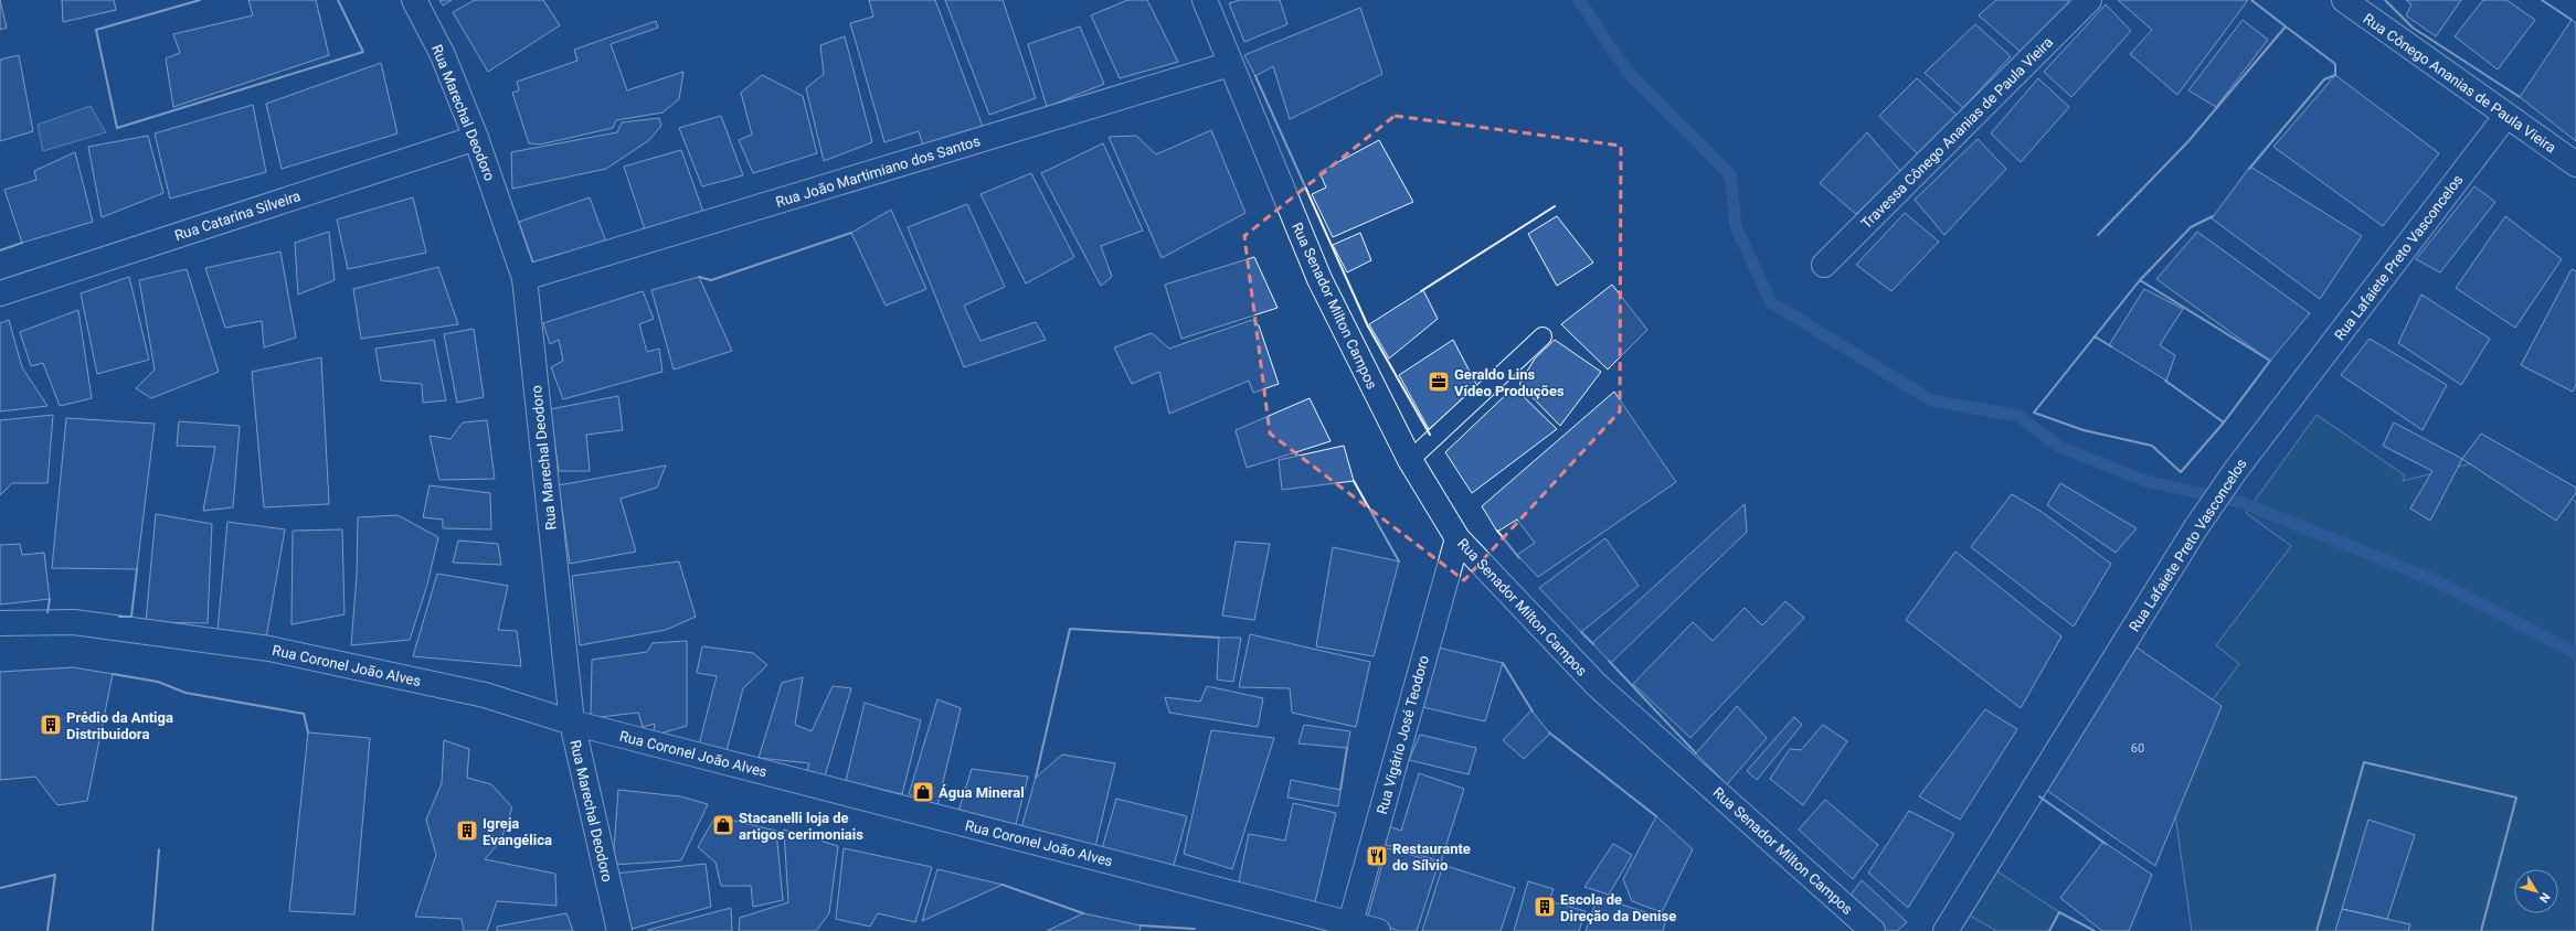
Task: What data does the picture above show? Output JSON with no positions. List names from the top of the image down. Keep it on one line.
{"streets":{"street":["Rua Cônego Ananias de Paula Vieira","Rua Marechal Deodoro","Travessa Cônego Ananias de Paula Vieira","Rua João Martimiano dos Santos","Rua Catarina Silveira","Rua Lafaiete Preto Vasconcelos","Rua Senador Milton Campos","Rua Coronel João Alves","Rua Vigário José Teodoro"]},"crossings":[["Rua Cônego Ananias de Paula Vieira","Rua Lafaiete Preto Vasconcelos"],["Rua Marechal Deodoro","Rua João Martimiano dos Santos"],["Rua Marechal Deodoro","Rua Catarina Silveira"],["Rua Marechal Deodoro","Rua Coronel João Alves"],["Rua João Martimiano dos Santos","Rua Senador Milton Campos"],["Rua Senador Milton Campos","Rua Vigário José Teodoro"],["Rua Coronel João Alves","Rua Vigário José Teodoro"]],"places":{"office":["Geraldo Lins Vídeo Produções"],"building":["Prédio da Antiga Distribuidora","Igreja Evangélica","Escola de Direção da Denise"],"shop":["Água Mineral","Stacanelli loja de artigos cerimoniais"],"restaurant":["Restaurante do Sílvio"]},"house_numbers":["60"],"north":"bottom right"}
